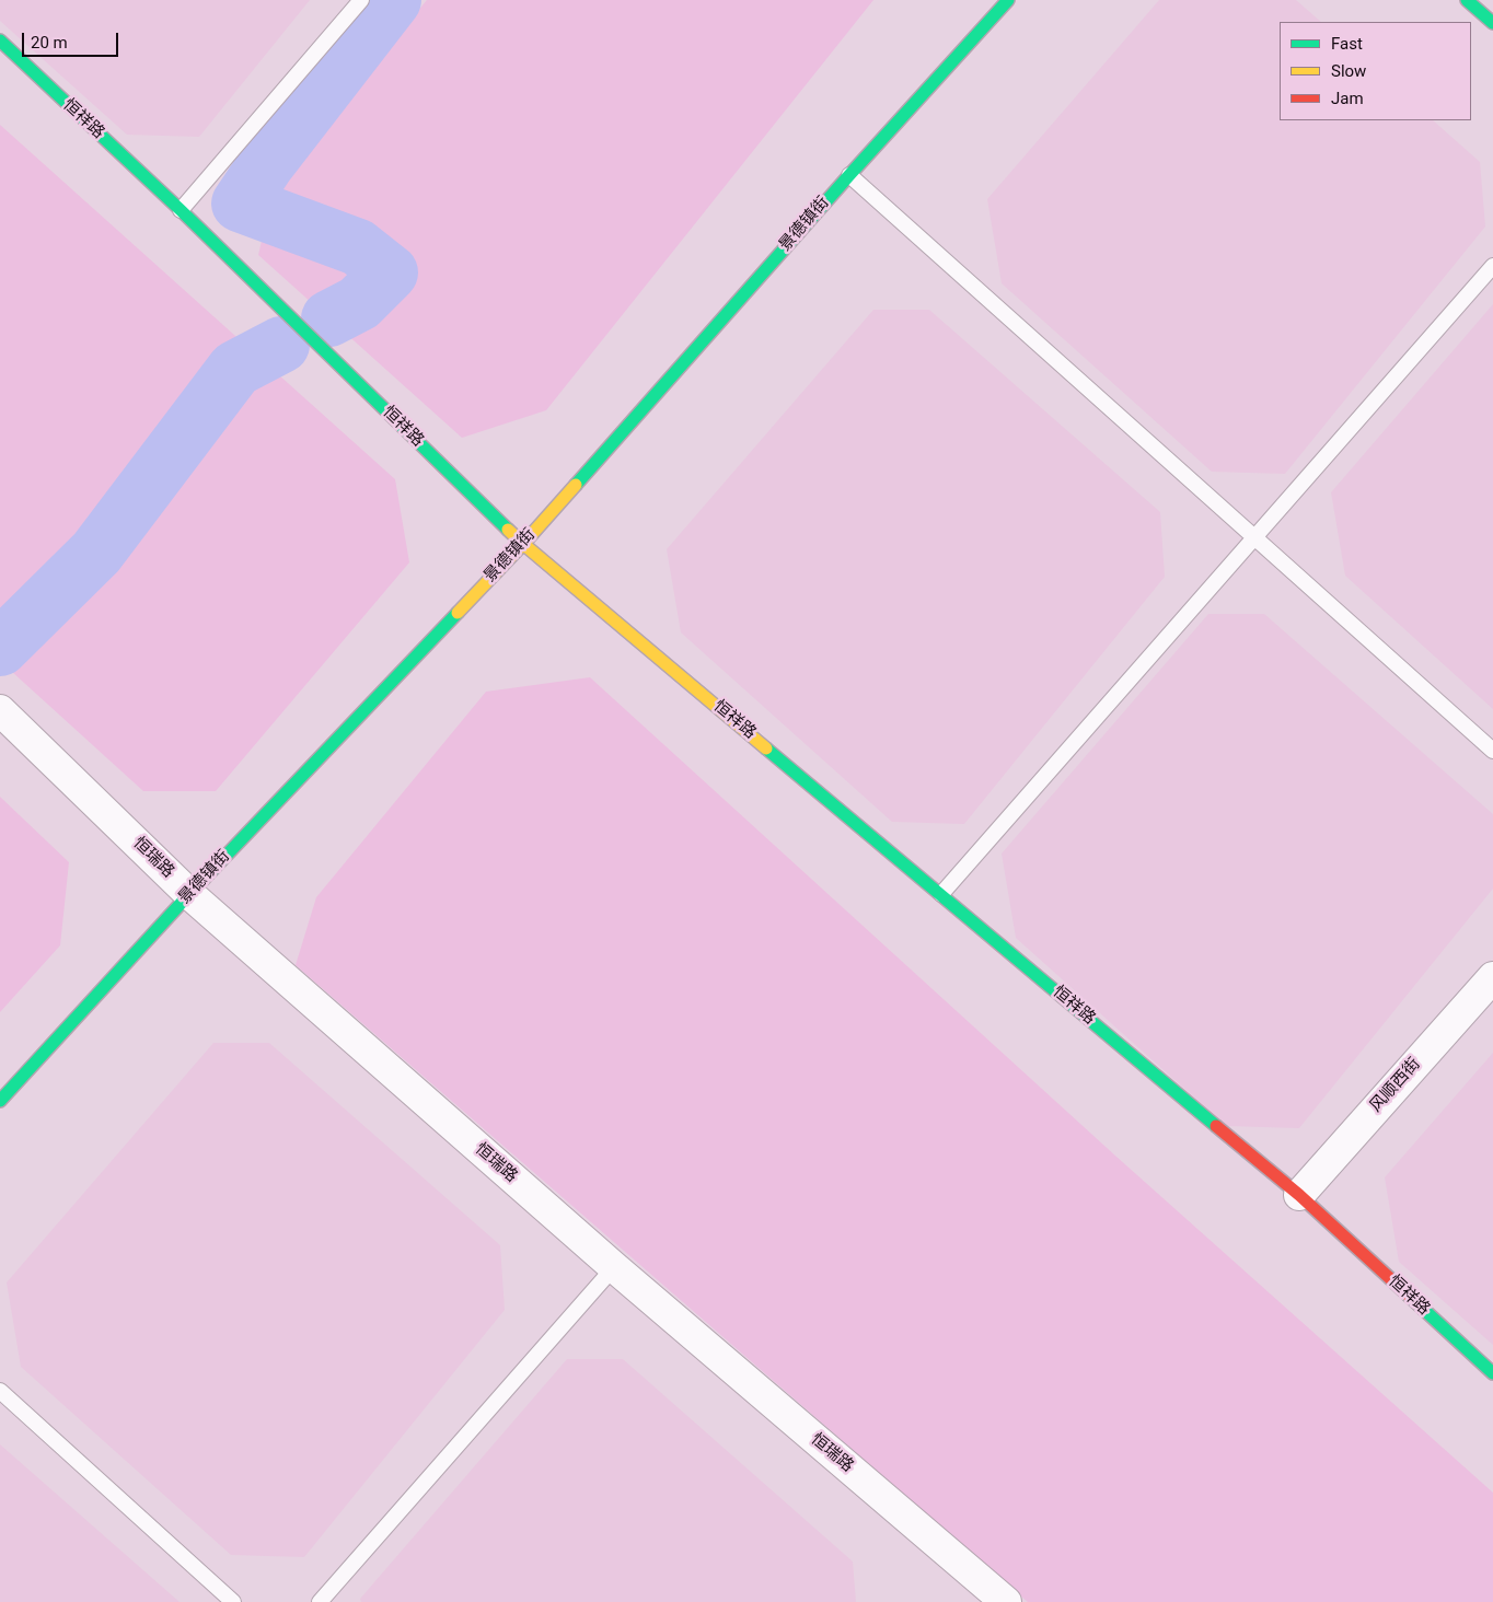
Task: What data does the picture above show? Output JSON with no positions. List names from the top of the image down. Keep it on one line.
{"streets":{"street":["恒祥路","景德镇街","恒瑞路","风顺西街"]},"crossings":[["恒祥路","景德镇街"],["恒祥路","风顺西街"],["景德镇街","恒瑞路"]],"legend":["Fast","Slow","Jam"],"scale_bar":"20 m"}
